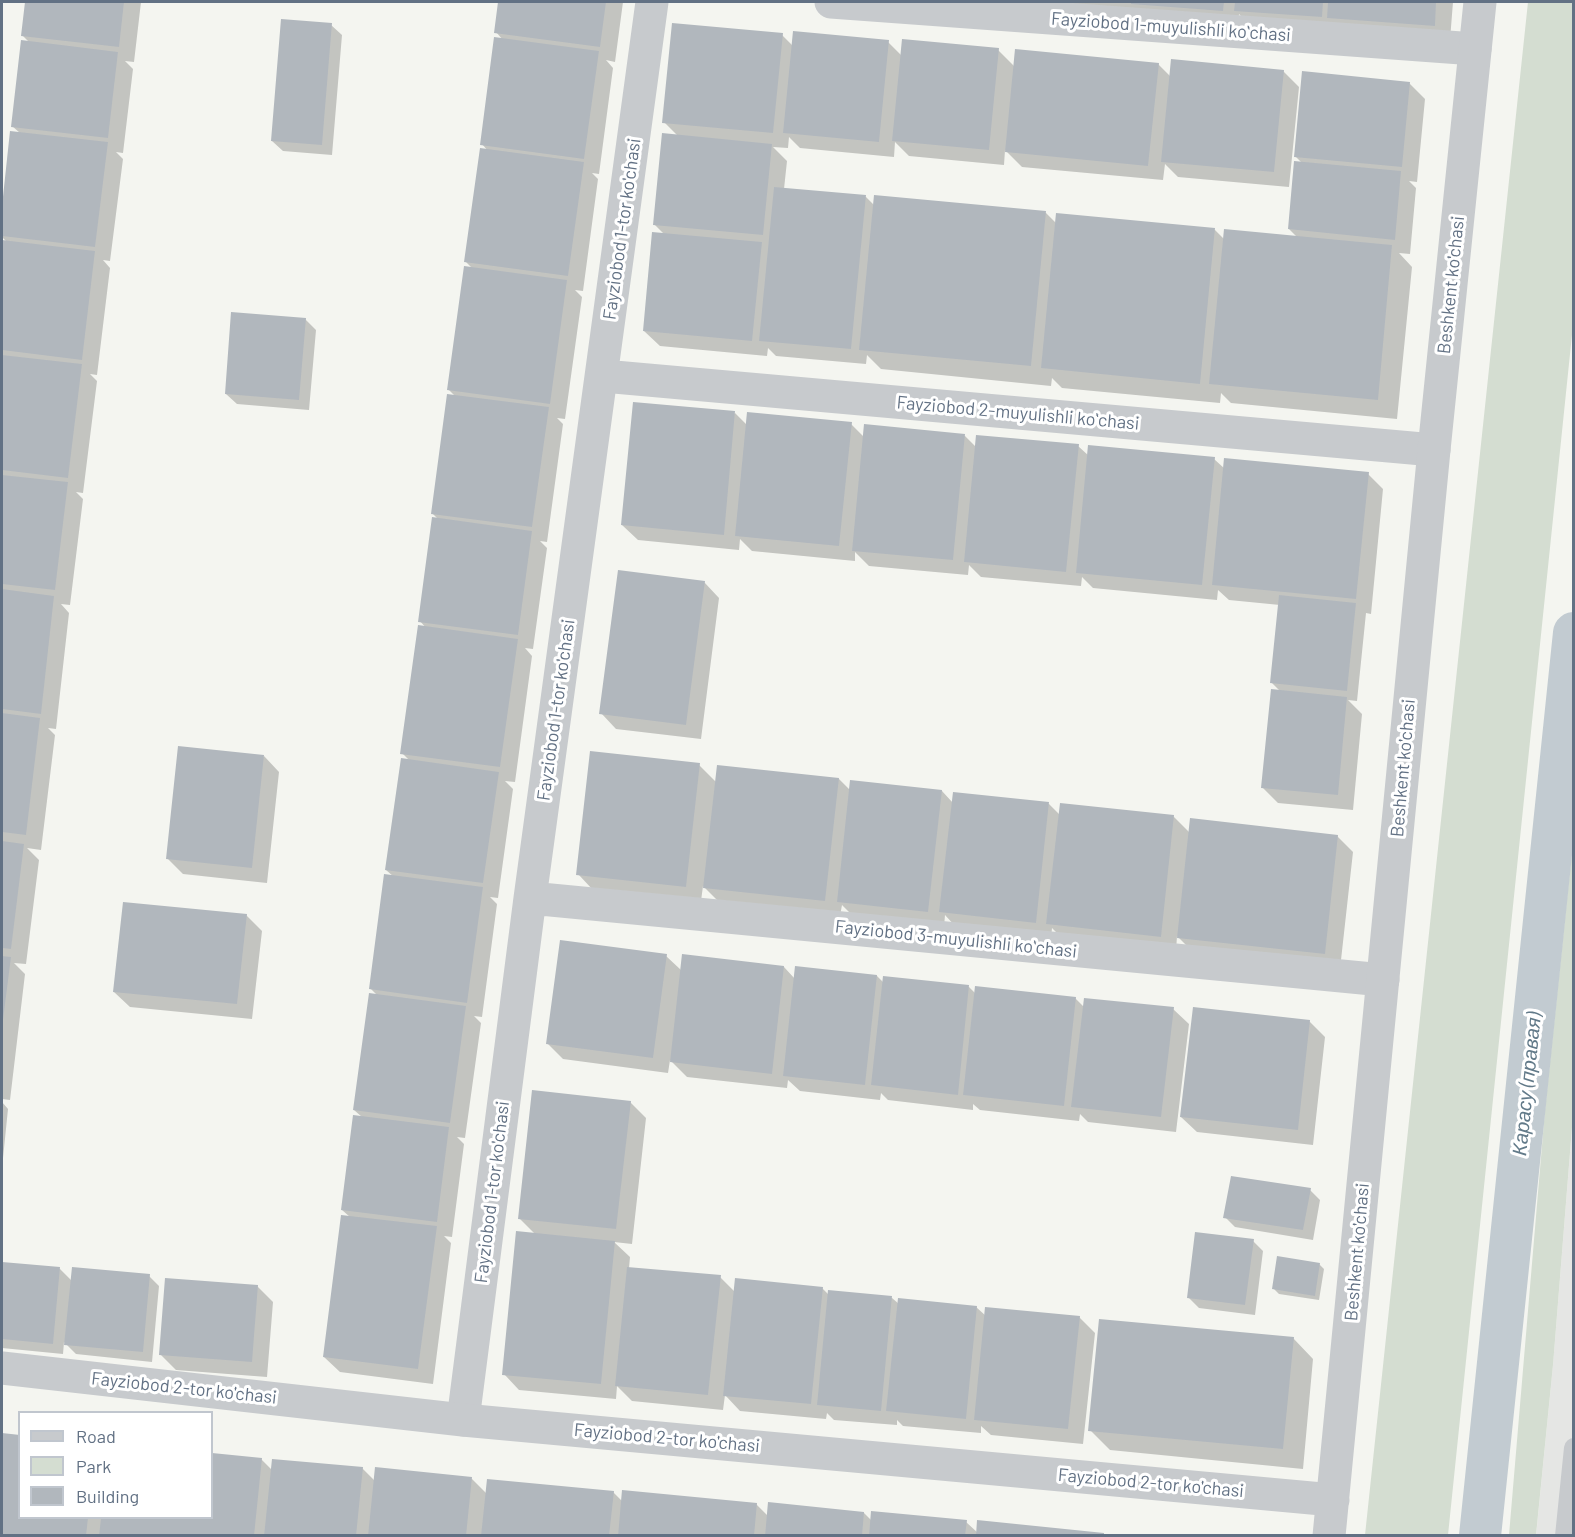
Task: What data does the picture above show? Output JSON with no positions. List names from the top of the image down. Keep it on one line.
{"streets":{"street":["Fayziobod 1-muyulishli koʻchasi","Fayziobod 1-tor ko'chasi","Beshkent ko'chasi","Fayziobod 2-muyulishli koʻchasi","Fayziobod 3-muyulishli koʻchasi","Fayziobod 2-tor ko'chasi"]},"crossings":[["Fayziobod 1-muyulishli koʻchasi","Beshkent ko'chasi"],["Fayziobod 1-tor ko'chasi","Fayziobod 2-muyulishli koʻchasi"],["Fayziobod 1-tor ko'chasi","Fayziobod 3-muyulishli koʻchasi"],["Fayziobod 1-tor ko'chasi","Fayziobod 2-tor ko'chasi"],["Beshkent ko'chasi","Fayziobod 2-muyulishli koʻchasi"],["Beshkent ko'chasi","Fayziobod 3-muyulishli koʻchasi"],["Beshkent ko'chasi","Fayziobod 2-tor ko'chasi"]],"water":["Карасу (правая)"],"legend":["Road","Park","Building"]}
